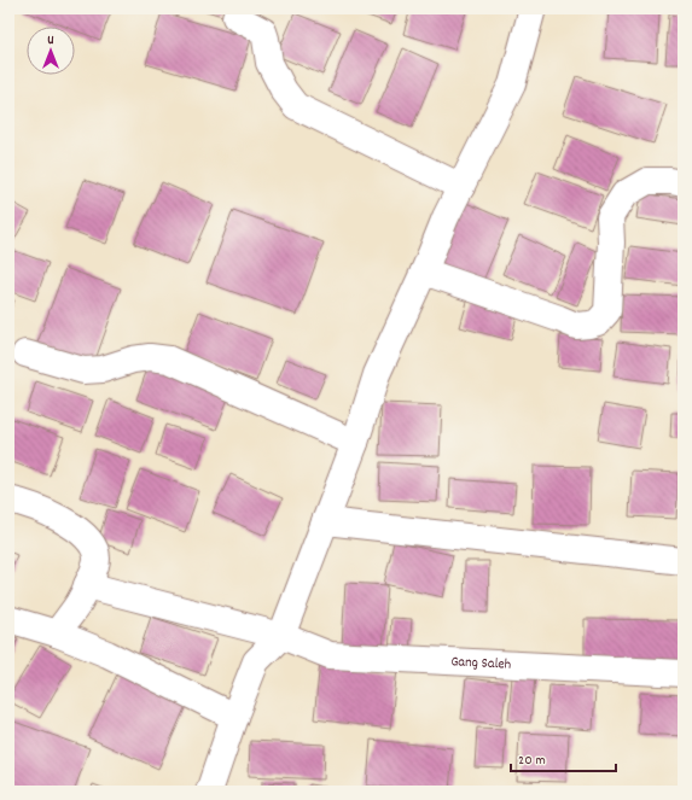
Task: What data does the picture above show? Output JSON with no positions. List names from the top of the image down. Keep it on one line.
{"streets":{"street":["Gang Saleh"]},"scale_bar":"20 m","north":"top"}
